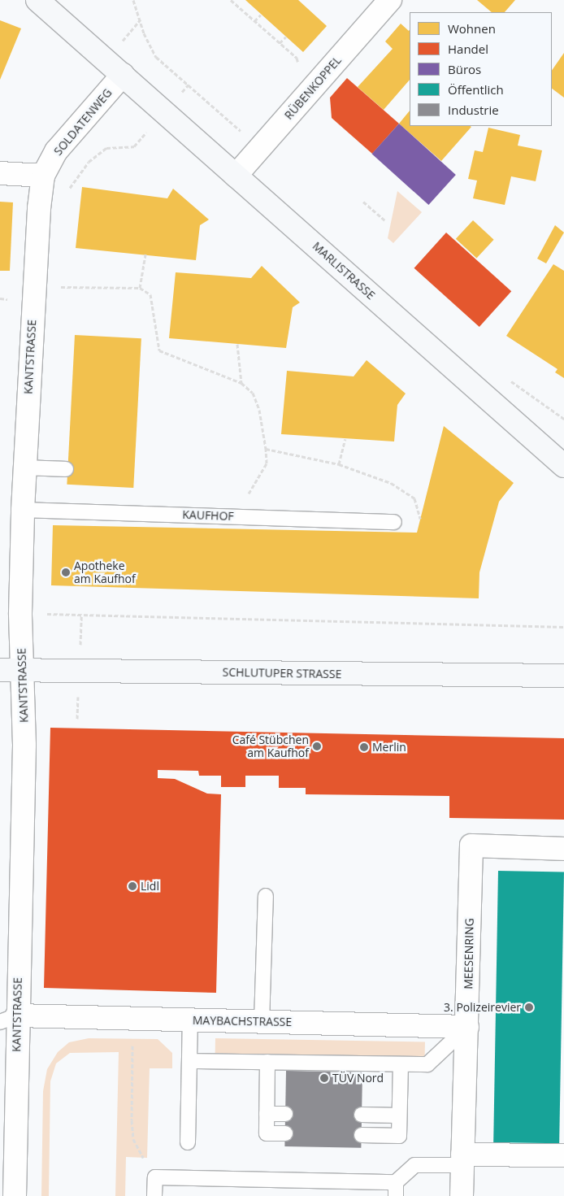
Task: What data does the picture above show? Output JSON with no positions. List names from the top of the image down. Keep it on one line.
{"streets":{"main road":["MARLISTRASSE","SCHLUTUPER STRASSE"],"street":["RÜBENKOPPEL","SOLDATENWEG","KANTSTRASSE","MEESENRING","MAYBACHSTRASSE"],"lane":["KAUFHOF"]},"crossings":[["RÜBENKOPPEL","MARLISTRASSE"],["SOLDATENWEG","MARLISTRASSE"],["SOLDATENWEG","KANTSTRASSE"],["KANTSTRASSE","KAUFHOF"],["KANTSTRASSE","SCHLUTUPER STRASSE"],["KANTSTRASSE","MAYBACHSTRASSE"],["MEESENRING","MAYBACHSTRASSE"]],"places":["Apotheke am Kaufhof","Café Stübchen am Kaufhof","Merlin","Lidl","3. Polizeirevier","TÜV Nord"],"legend":["Wohnen","Handel","Büros","Öffentlich","Industrie"]}
